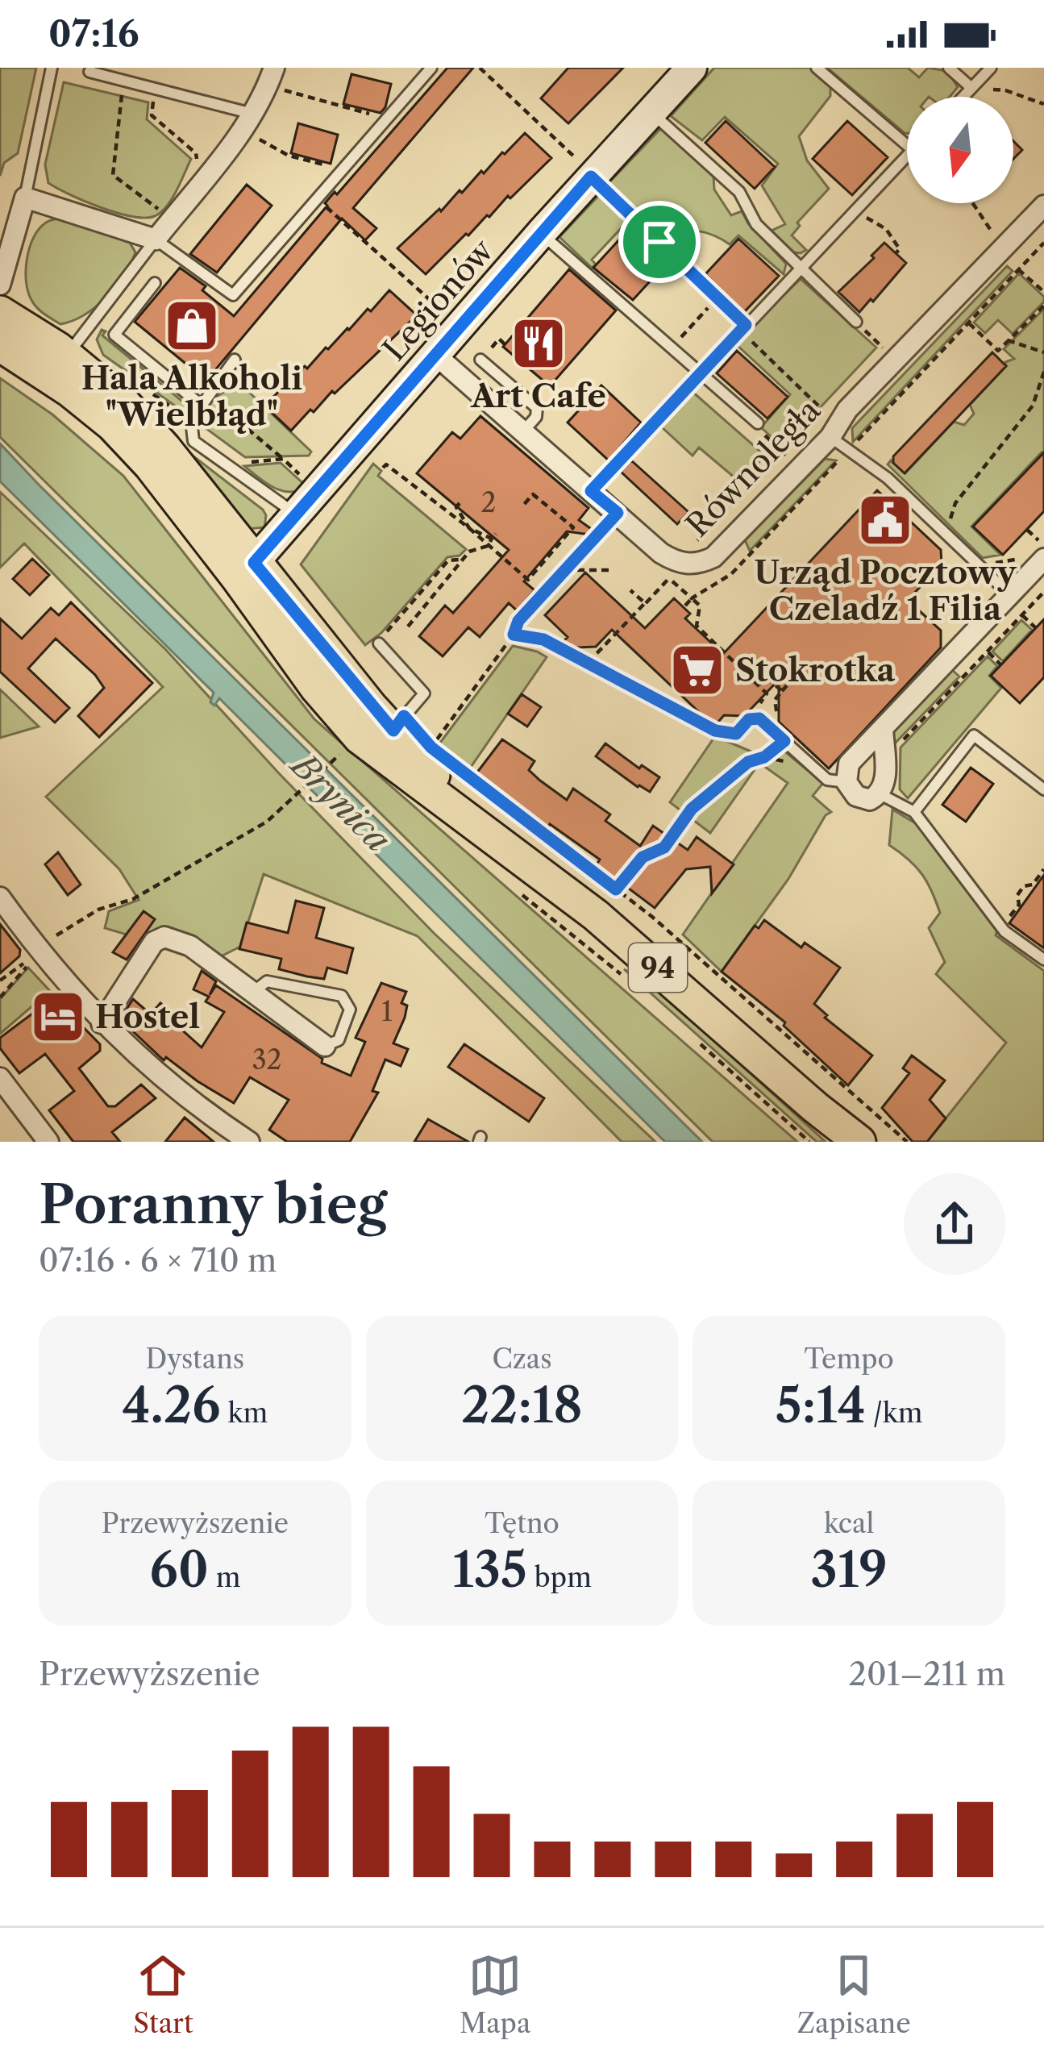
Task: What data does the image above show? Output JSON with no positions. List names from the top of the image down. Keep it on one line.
{"streets":{"main road":["94"],"street":["Legionów","Równoległa"]},"crossings":[["Legionów","Równoległa"],["Legionów","94"]],"water":["Brynica"],"places":{"shop":["Hala Alkoholi \"Wielbłąd\""],"restaurant":["Art Cafe"],"public building":["Urząd Pocztowy Czeladź 1 Filia"],"supermarket":["Stokrotka"],"hotel":["Hostel"]},"house_numbers":["2","1","32"],"north":"bottom","page":{"status":"07:16","heading":["Poranny bieg","07:16 · 6 × 710 m"],"stats":[["Dystans","4.26 km"],["Czas","22:18"],["Tempo","5:14 /km"],["Przewyższenie","60 m"],["Tętno","135 bpm"],["kcal","319"]],"chart":["Przewyższenie","201–211 m"],"tabs":["Start","Mapa","Zapisane"]}}
